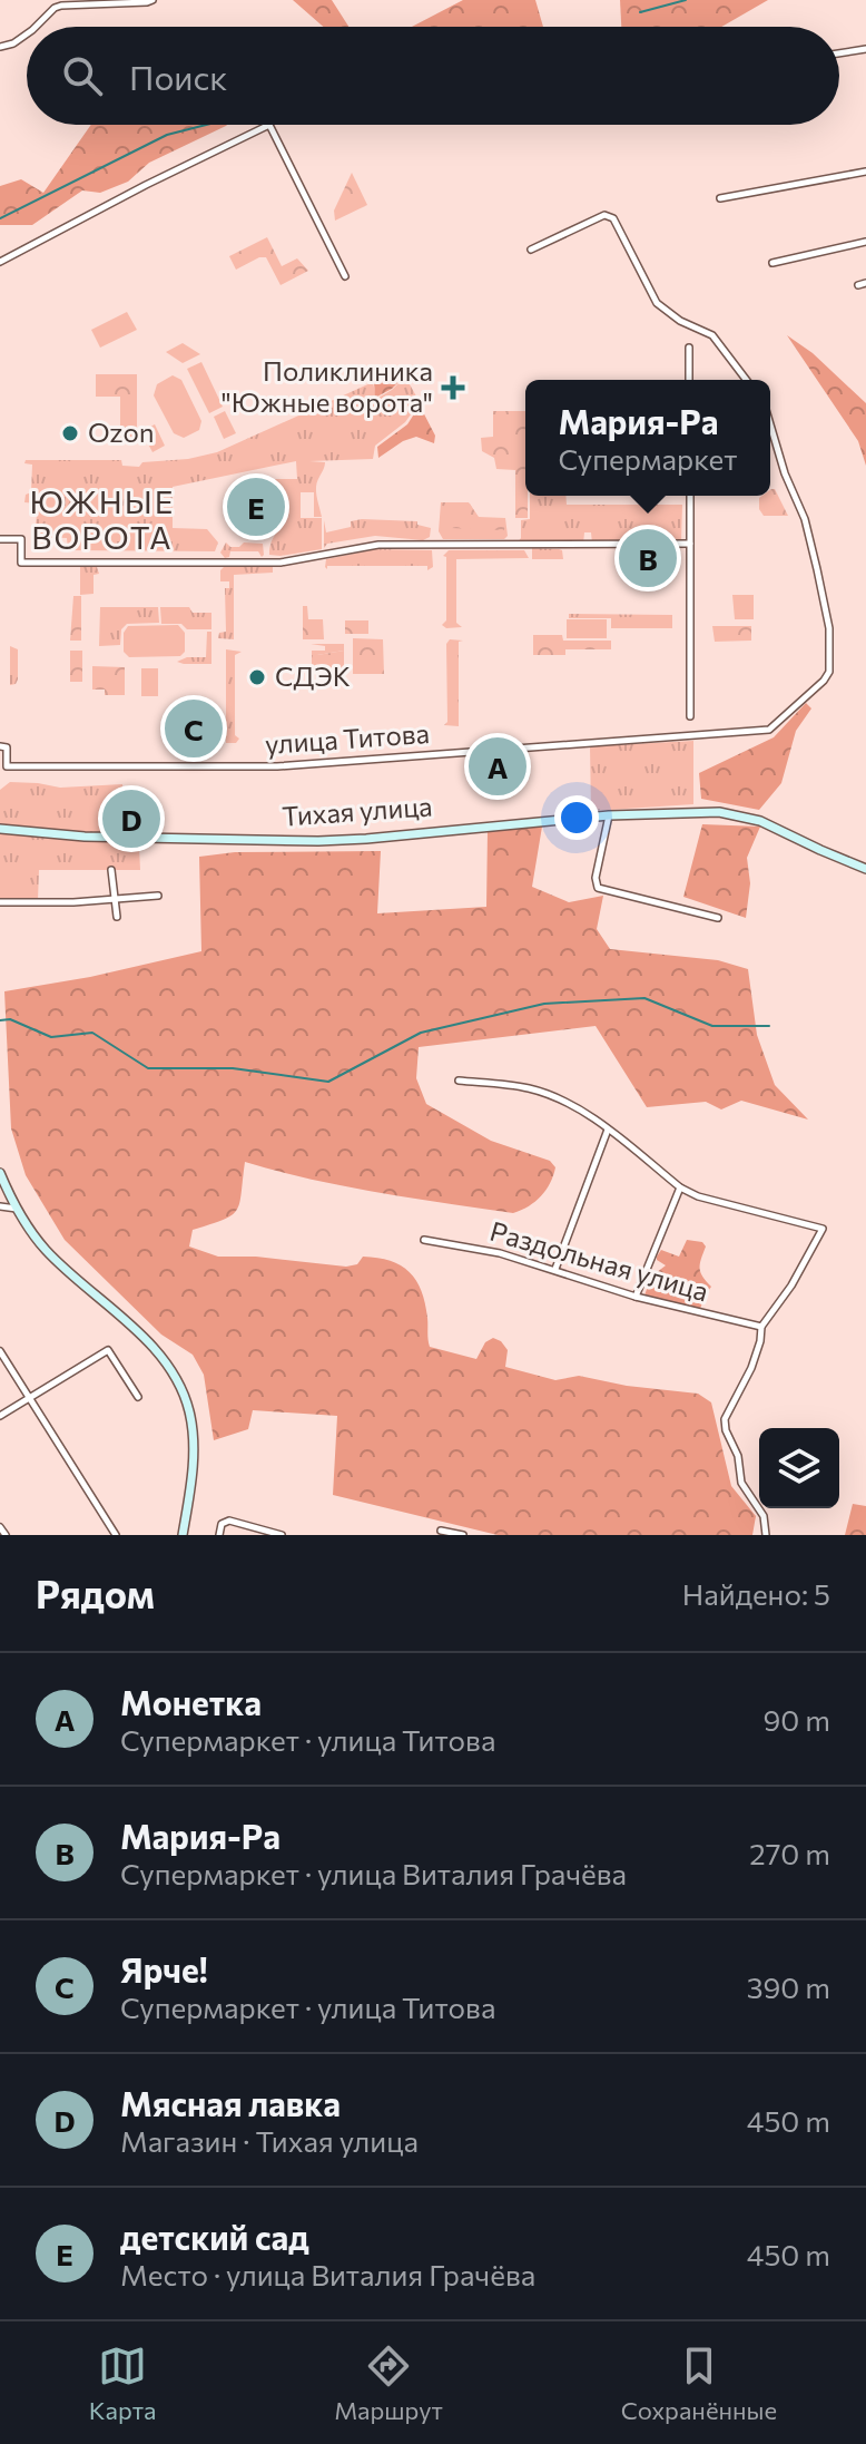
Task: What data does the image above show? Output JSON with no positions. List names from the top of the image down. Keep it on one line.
{"streets":{"street":["улица Титова","Тихая улица","Раздольная улица"]},"districts":["ЮЖНЫЕ ВОРОТА"],"places":{"health":["Поликлиника \"Южные ворота\""],"other":["Ozon","СДЭК"]},"page":{"search":"Поиск","popup":["Мария-Ра","Супермаркет"],"pins":["E","B","C","A","D"],"heading":["Рядом","Найдено: 5"],"list":[{"mark":"A","name":"Монетка","note":"Супермаркет · улица Титова","value":"90 m"},{"mark":"B","name":"Мария-Ра","note":"Супермаркет · улица Виталия Грачёва","value":"270 m"},{"mark":"C","name":"Ярче!","note":"Супермаркет · улица Титова","value":"390 m"},{"mark":"D","name":"Мясная лавка","note":"Магазин · Тихая улица","value":"450 m"},{"mark":"E","name":"детский сад","note":"Место · улица Виталия Грачёва","value":"450 m"}],"nav":["Карта","Маршрут","Сохранённые"]}}
